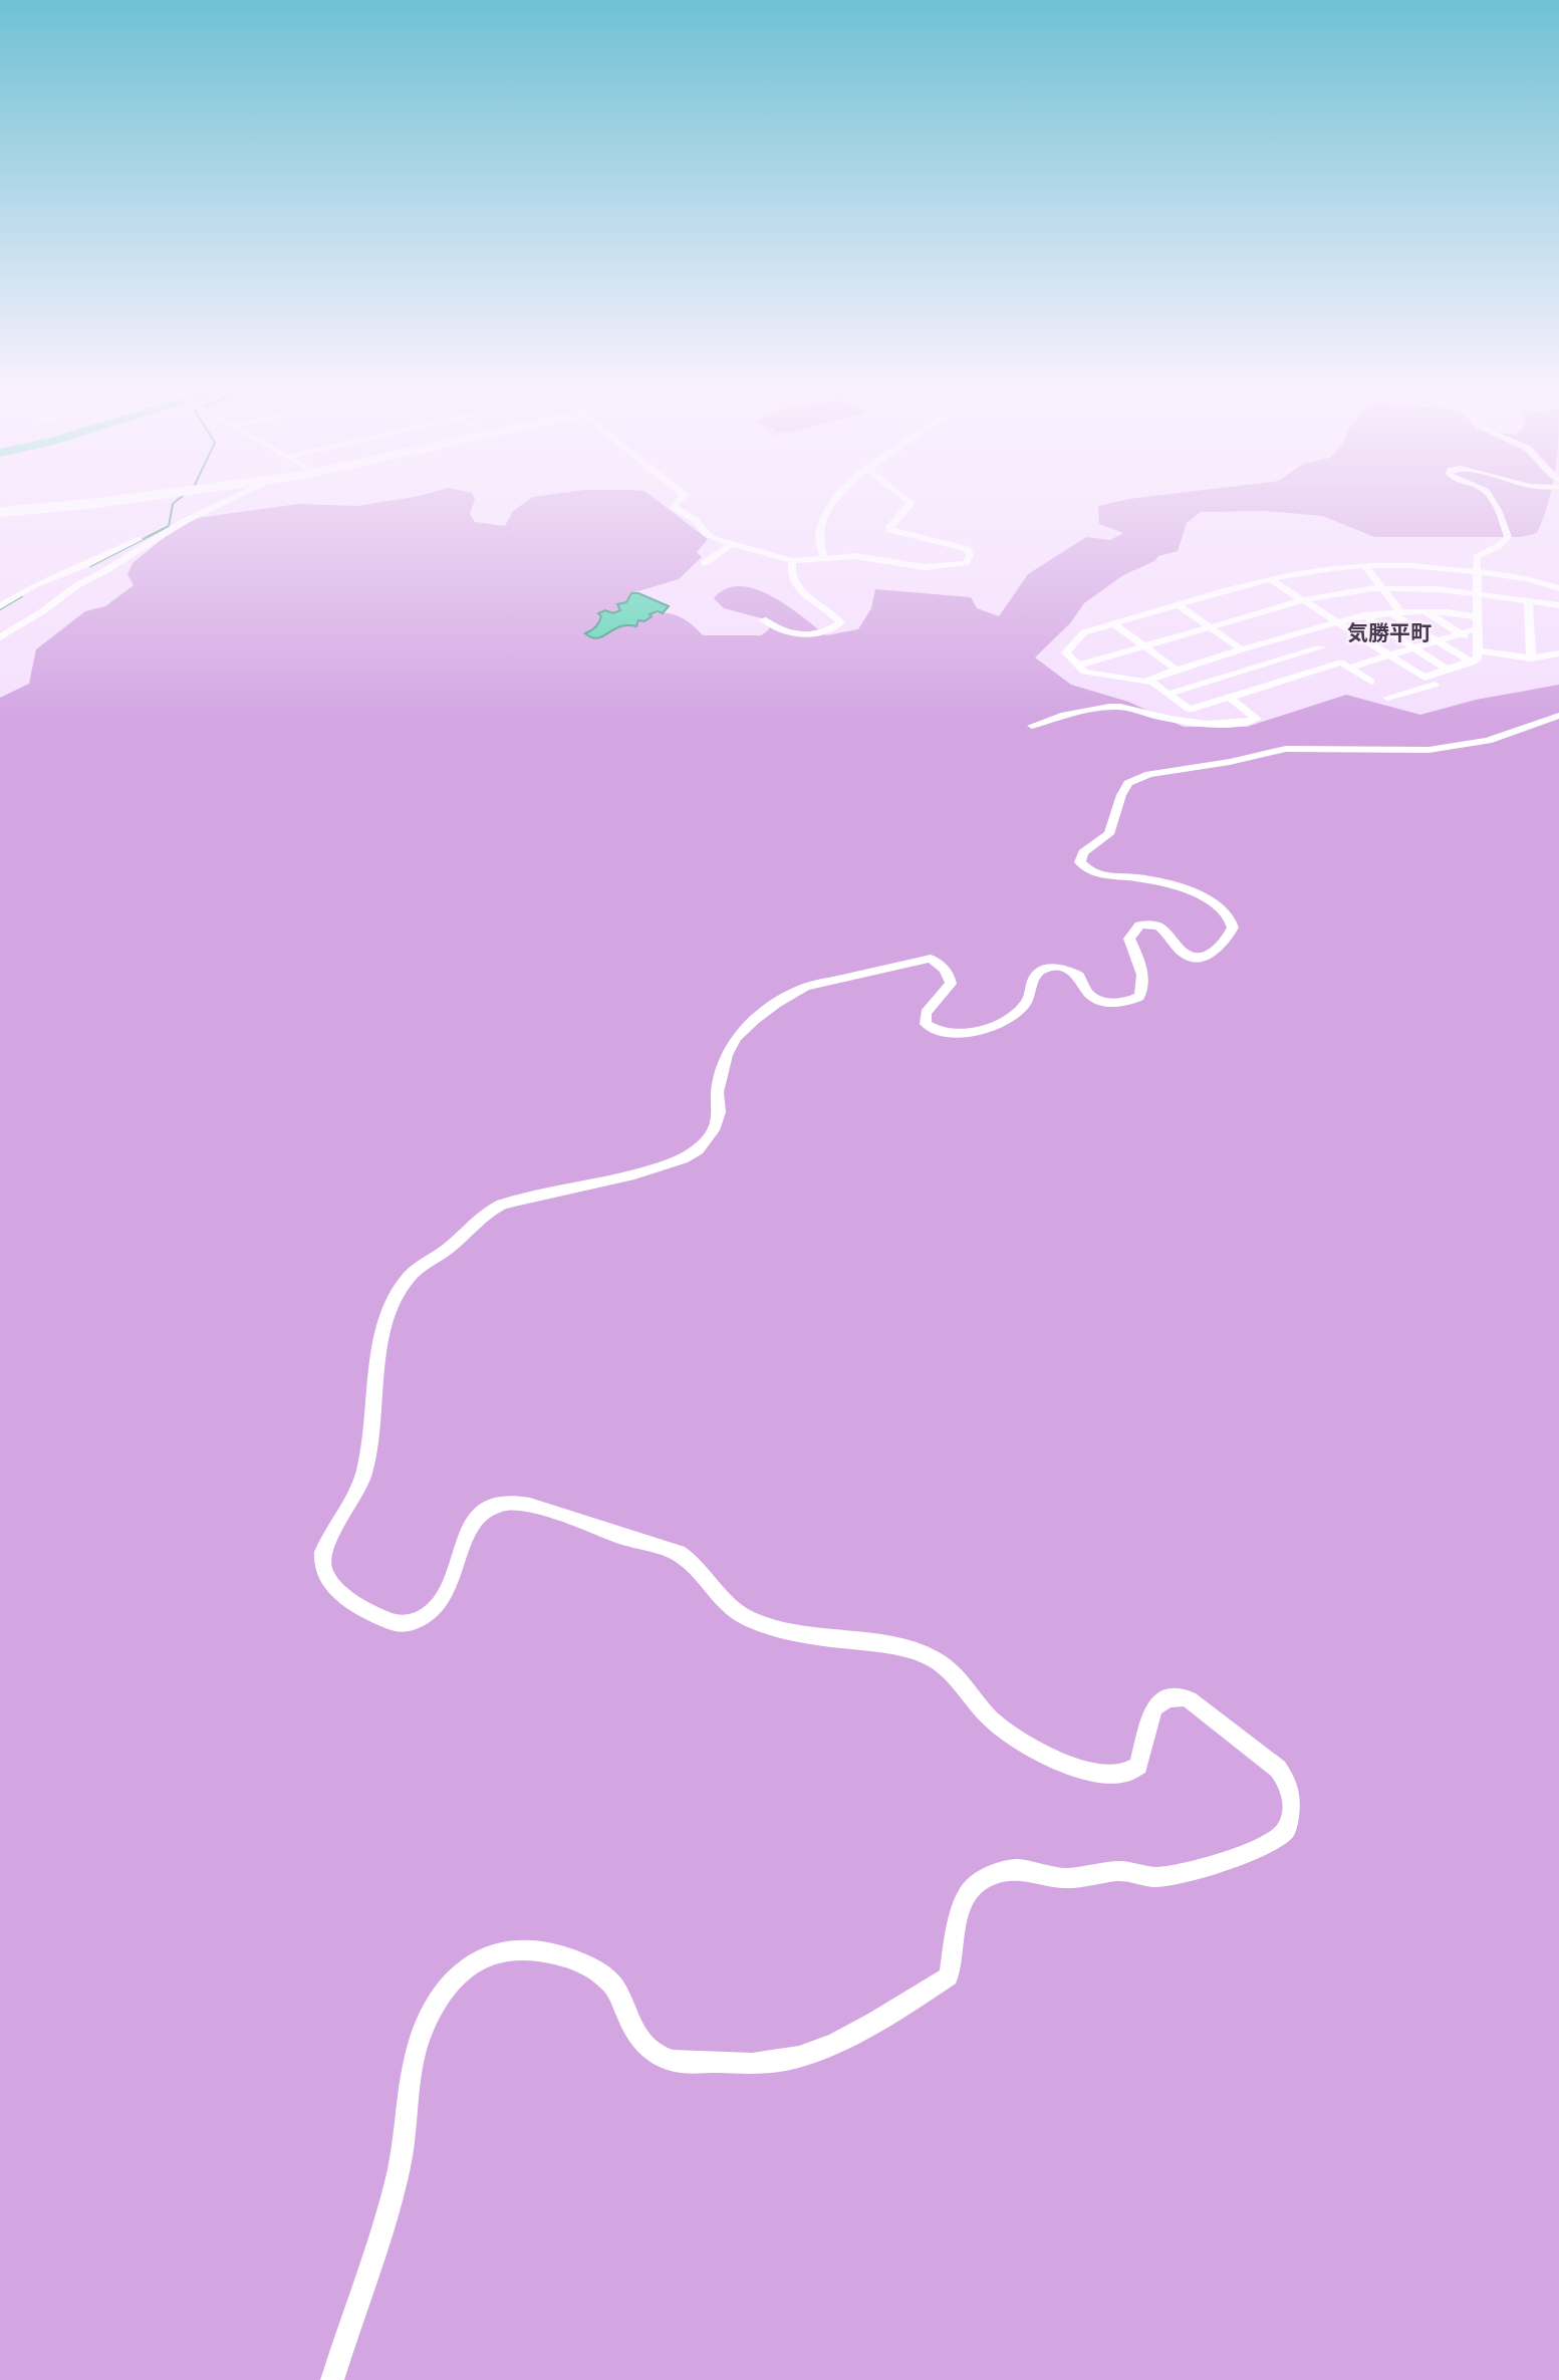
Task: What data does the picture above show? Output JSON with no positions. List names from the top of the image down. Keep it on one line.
{"districts":["気勝平町"]}
